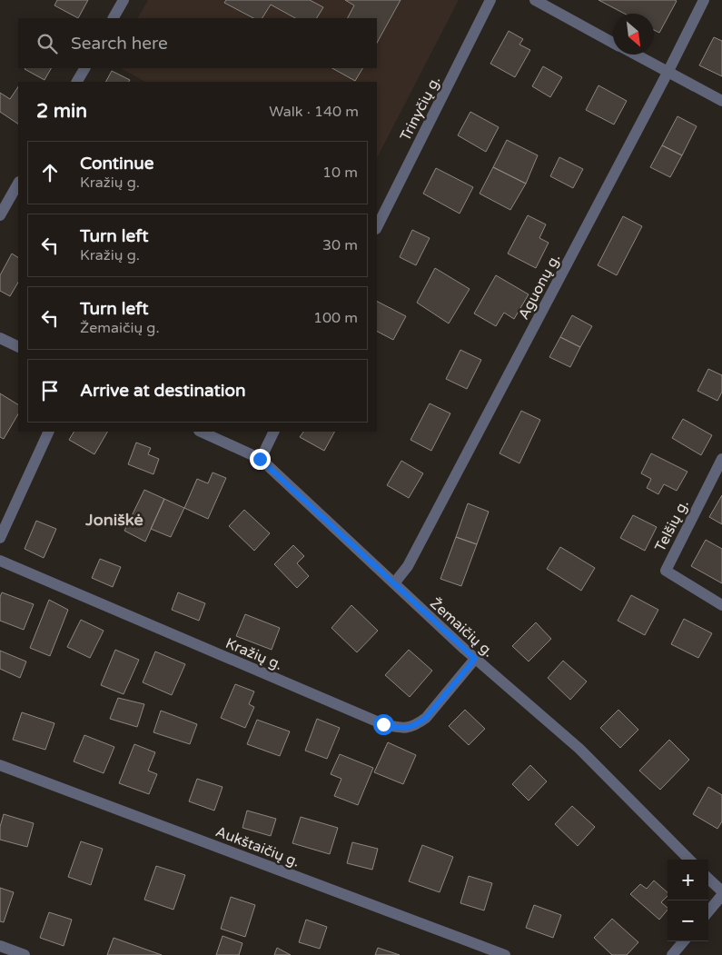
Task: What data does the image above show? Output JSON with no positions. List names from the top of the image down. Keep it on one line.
{"streets":{"street":["Trinyčių g.","Aguonų g.","Telšių g.","Žemaičių g.","Kražių g.","Aukštaičių g."]},"crossings":[["Aguonų g.","Žemaičių g."],["Žemaičių g.","Kražių g."]],"districts":["Joniškė"],"north":"bottom right","page":{"search":"Search here","heading":["2 min","Walk · 140 m"],"list":[["Continue","Kražių g.","10 m"],["Turn left","Kražių g.","30 m"],["Turn left","Žemaičių g.","100 m"],"Arrive at destination"],"map_buttons":["+","−"]}}
